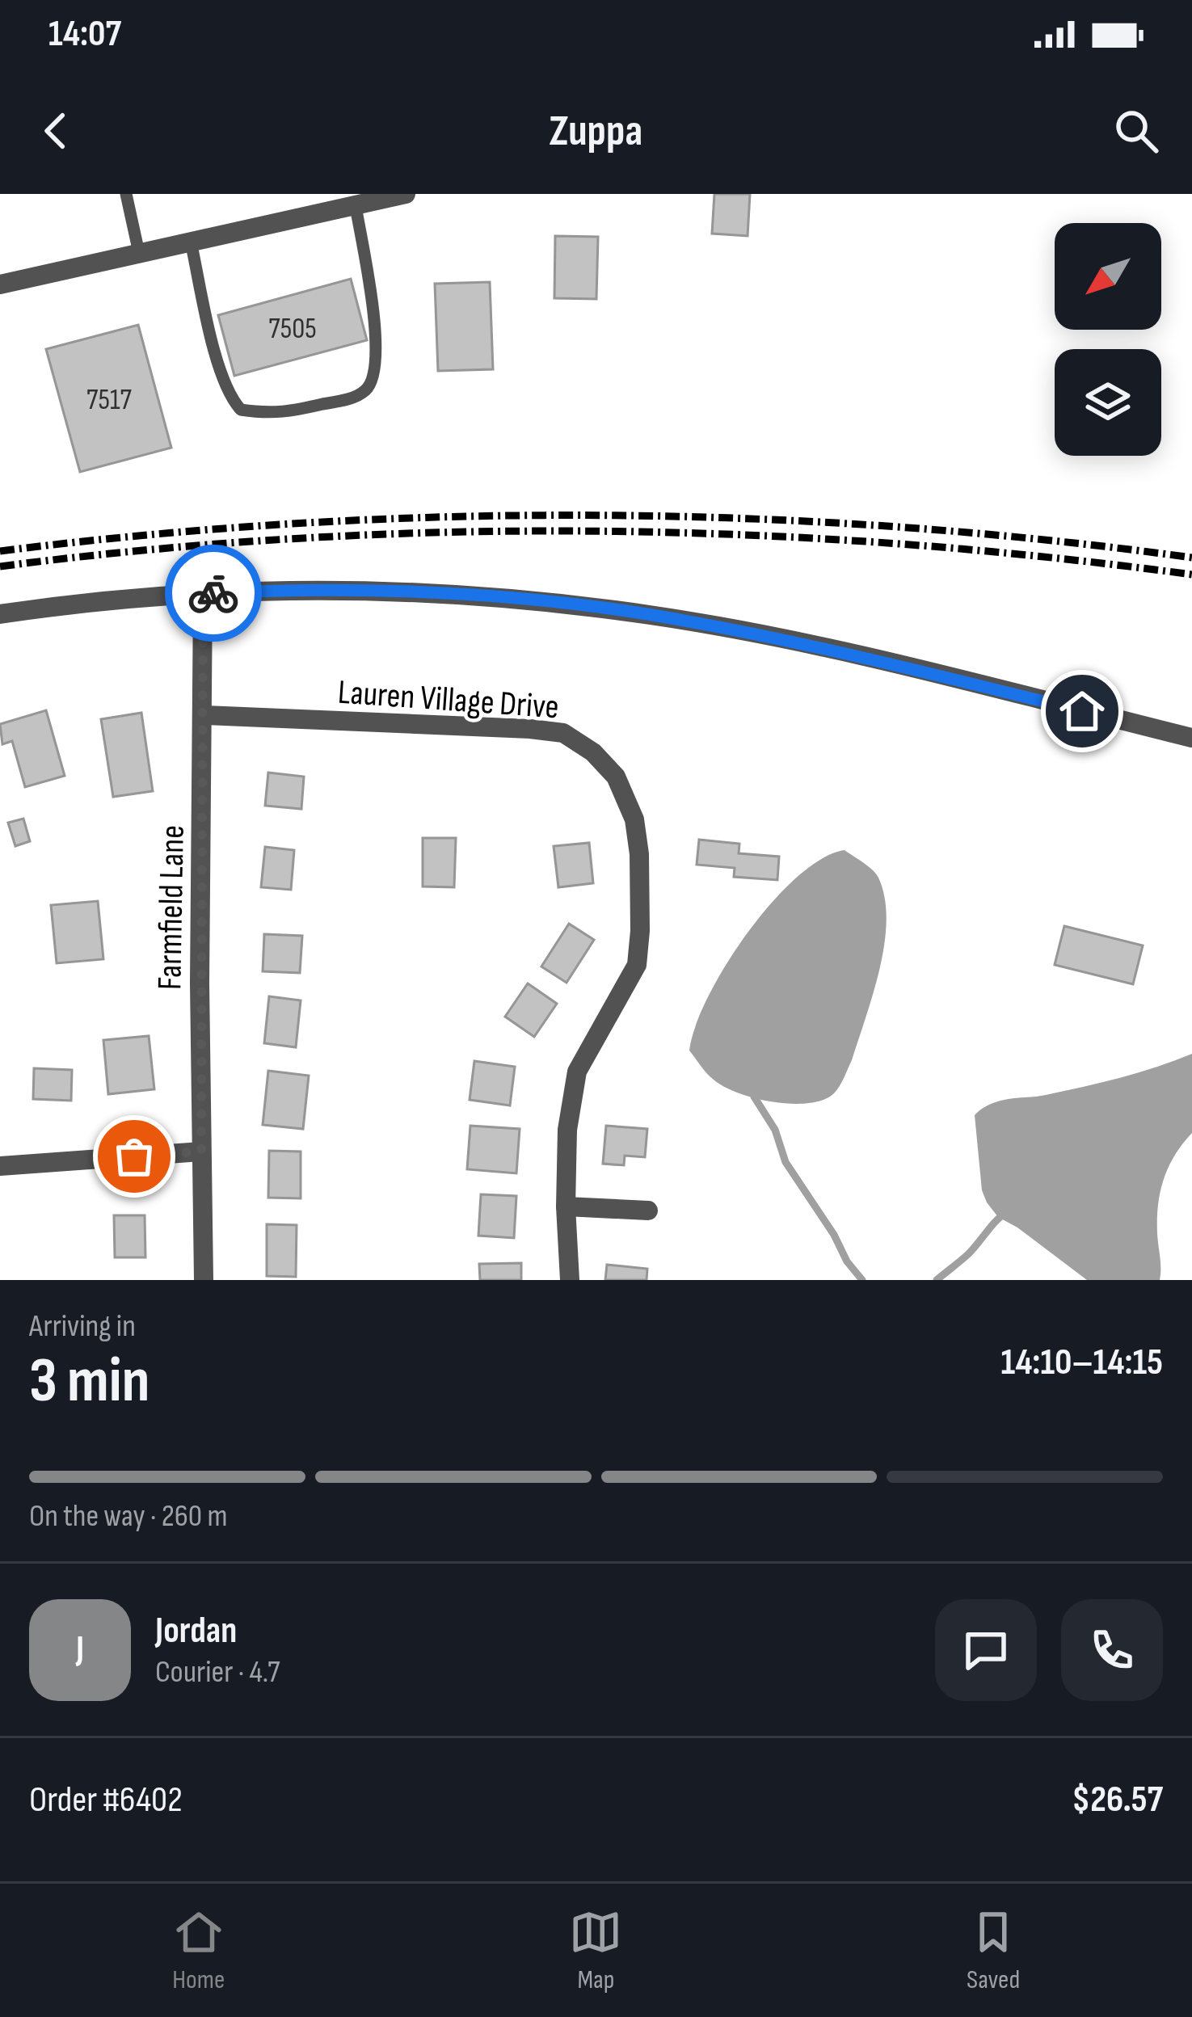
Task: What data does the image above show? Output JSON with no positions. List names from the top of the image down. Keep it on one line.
{"streets":{"street":["Lauren Village Drive","Farmfield Lane"]},"crossings":[["Lauren Village Drive","Farmfield Lane"]],"house_numbers":["7505","7517"],"north":"bottom left","page":{"status":"14:07","header":"Zuppa","heading":["3 min","Arriving in","14:10–14:15"],"panel":["Jordan","Courier · 4.7","Order #6402","$26.57"],"bar":"On the way · 260 m","round":"J","tabs":["Home","Map","Saved"]}}
